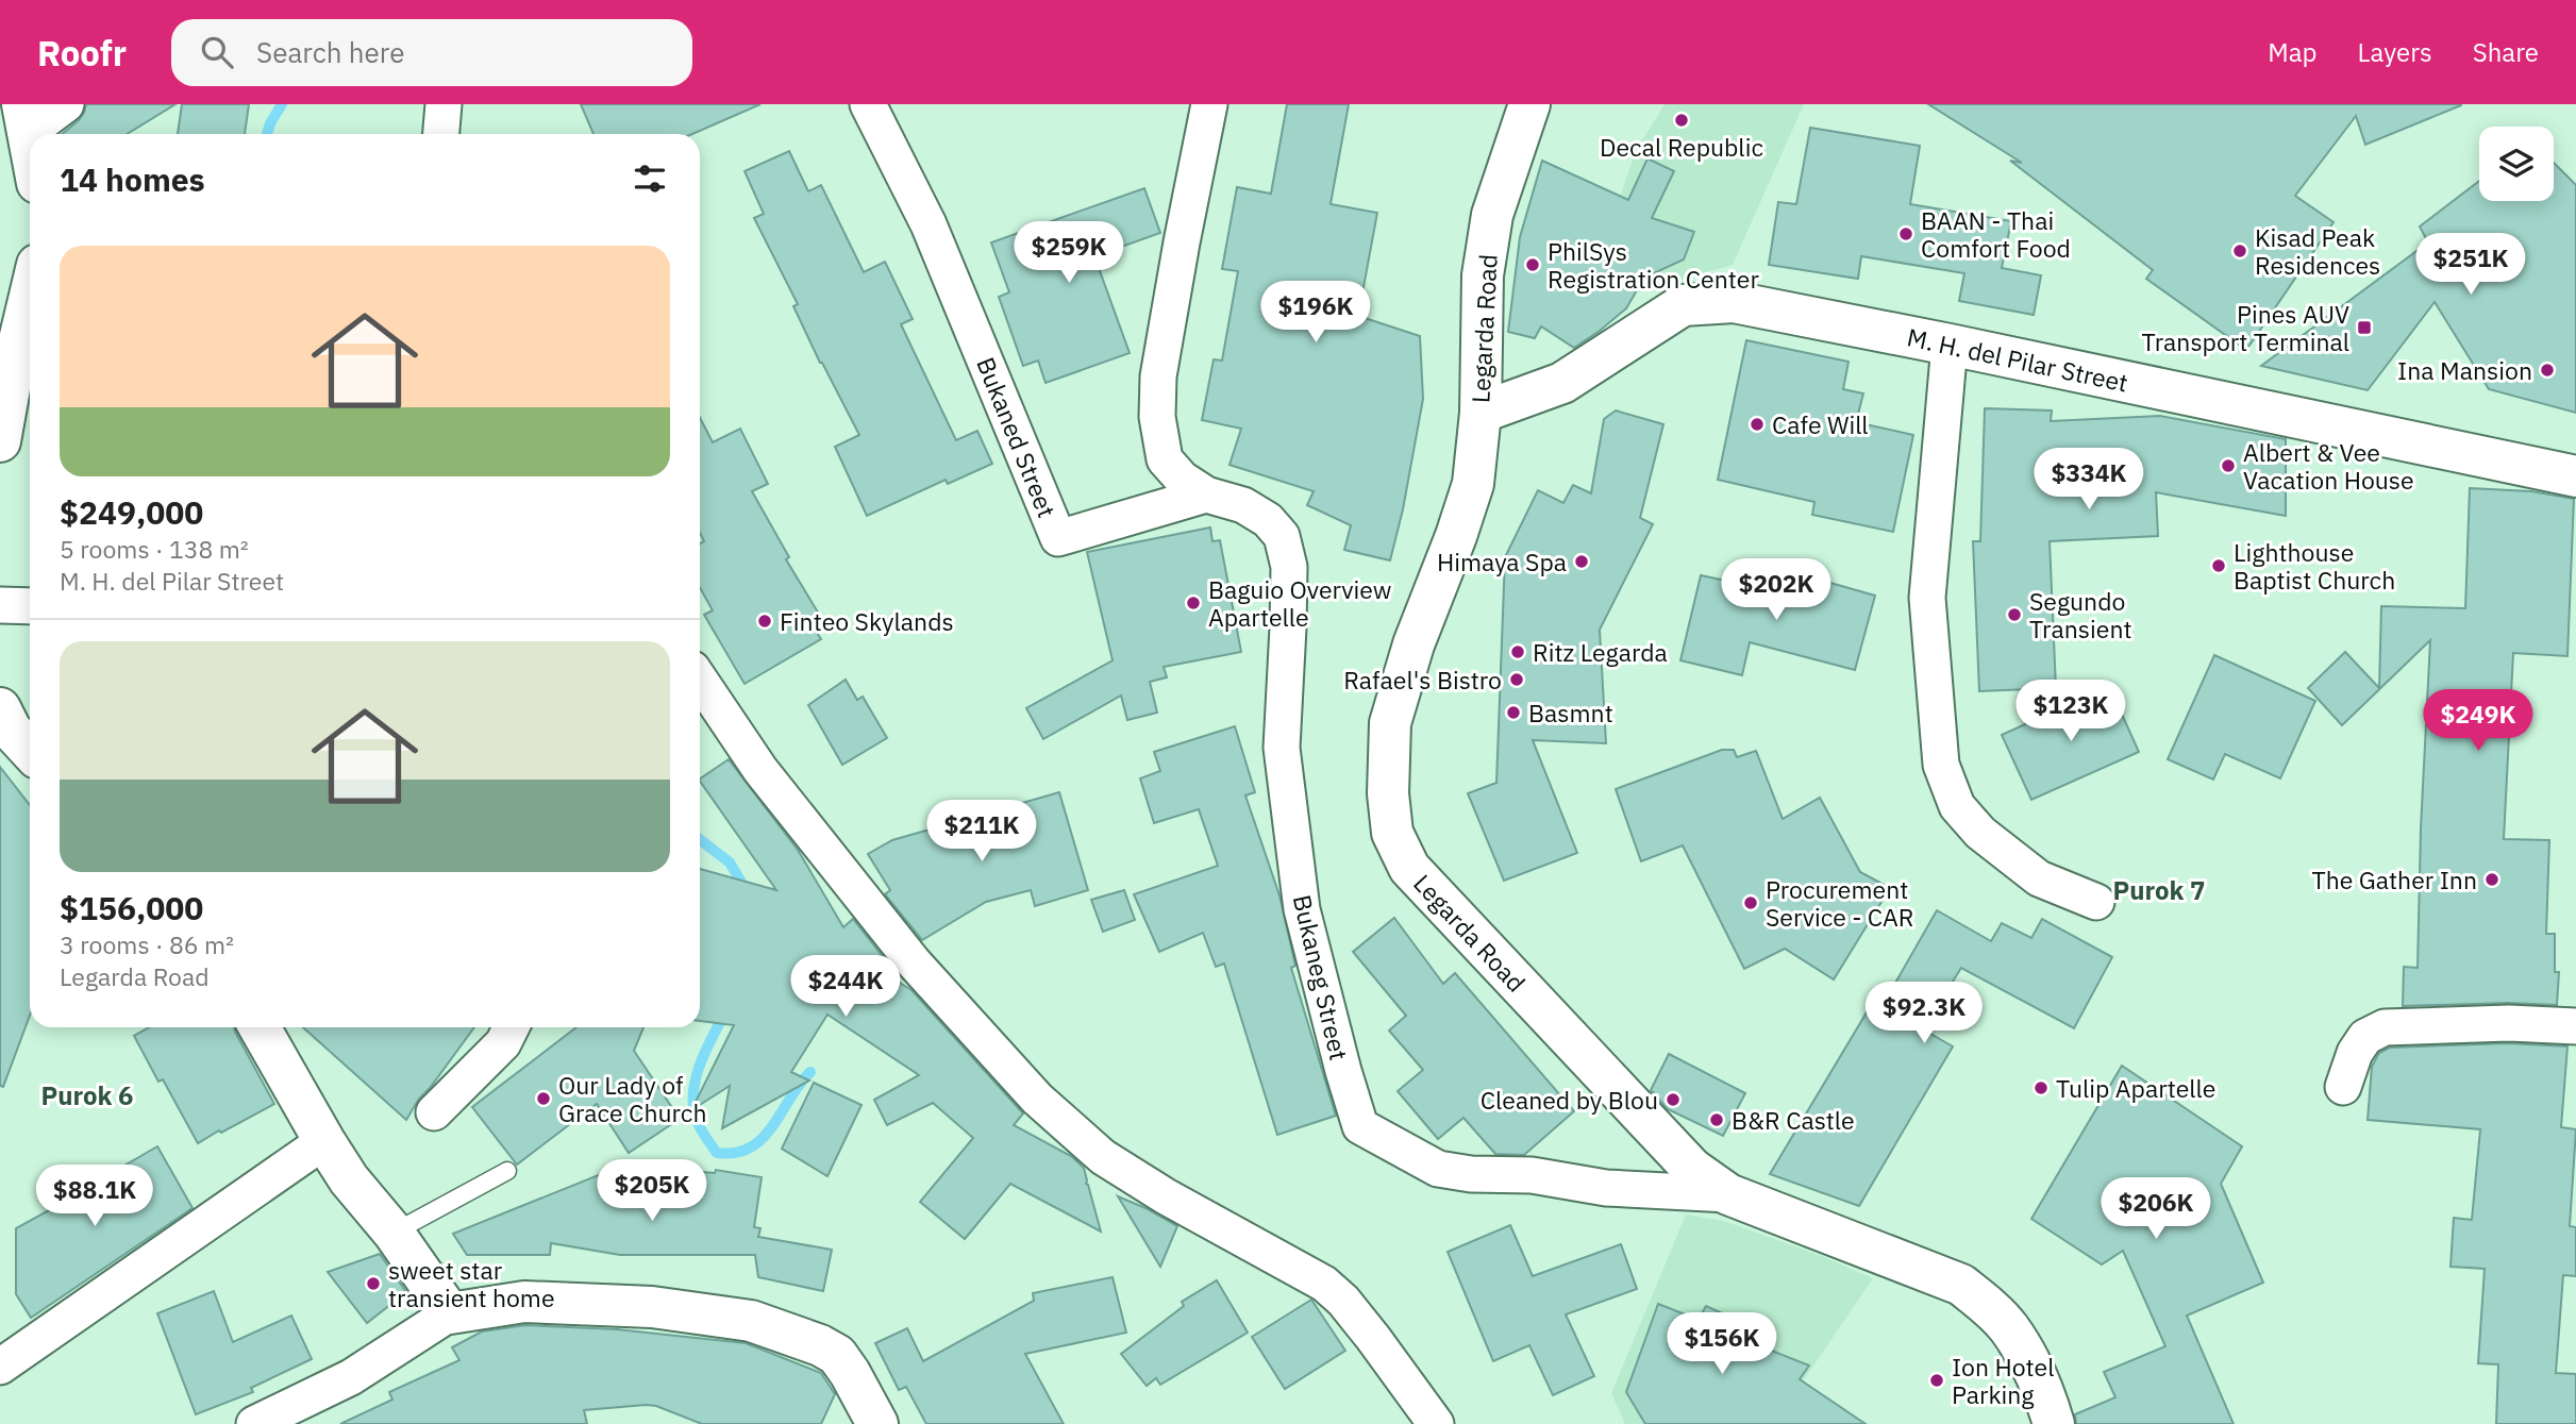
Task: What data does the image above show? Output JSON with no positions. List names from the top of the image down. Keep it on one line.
{"streets":{"street":["Legarda Road","M. H. del Pilar Street","Bukaned Street","Bukaneg Street"]},"crossings":[["Legarda Road","M. H. del Pilar Street"],["Legarda Road","Bukaneg Street"],["Bukaned Street","Bukaneg Street"]],"districts":["Purok 7","Purok 6"],"places":{"other":["Decal Republic","BAAN - Thai Comfort Food","Kisad Peak Residences","PhilSys Registration Center","Ina Mansion","Cafe Will","Albert & Vee Vacation House","Himaya Spa","Lighthouse Baptist Church","Baguio Overview Apartelle","Segundo Transient","Finteo Skylands","Ritz Legarda","Rafael's Bistro","Basmnt","The Gather Inn","Procurement Service - CAR","Tulip Apartelle","Our Lady of Grace Church","Cleaned by Blou","B&R Castle","sweet star transient home","Ion Hotel Parking"],"transit":["Pines AUV Transport Terminal"]},"page":{"header":"Roofr","search":"Search here","nav":["Map","Layers","Share"],"heading":"14 homes","price":["$259K","$251K","$196K","$334K","$202K","$123K","$249K","$211K","$244K","$92.3K","$205K","$88.1K","$206K","$156K"],"list":[{"name":"$249,000","note":"5 rooms · 138 m² · M. H. del Pilar Street"},{"name":"$156,000","note":"3 rooms · 86 m² · Legarda Road"}]}}
